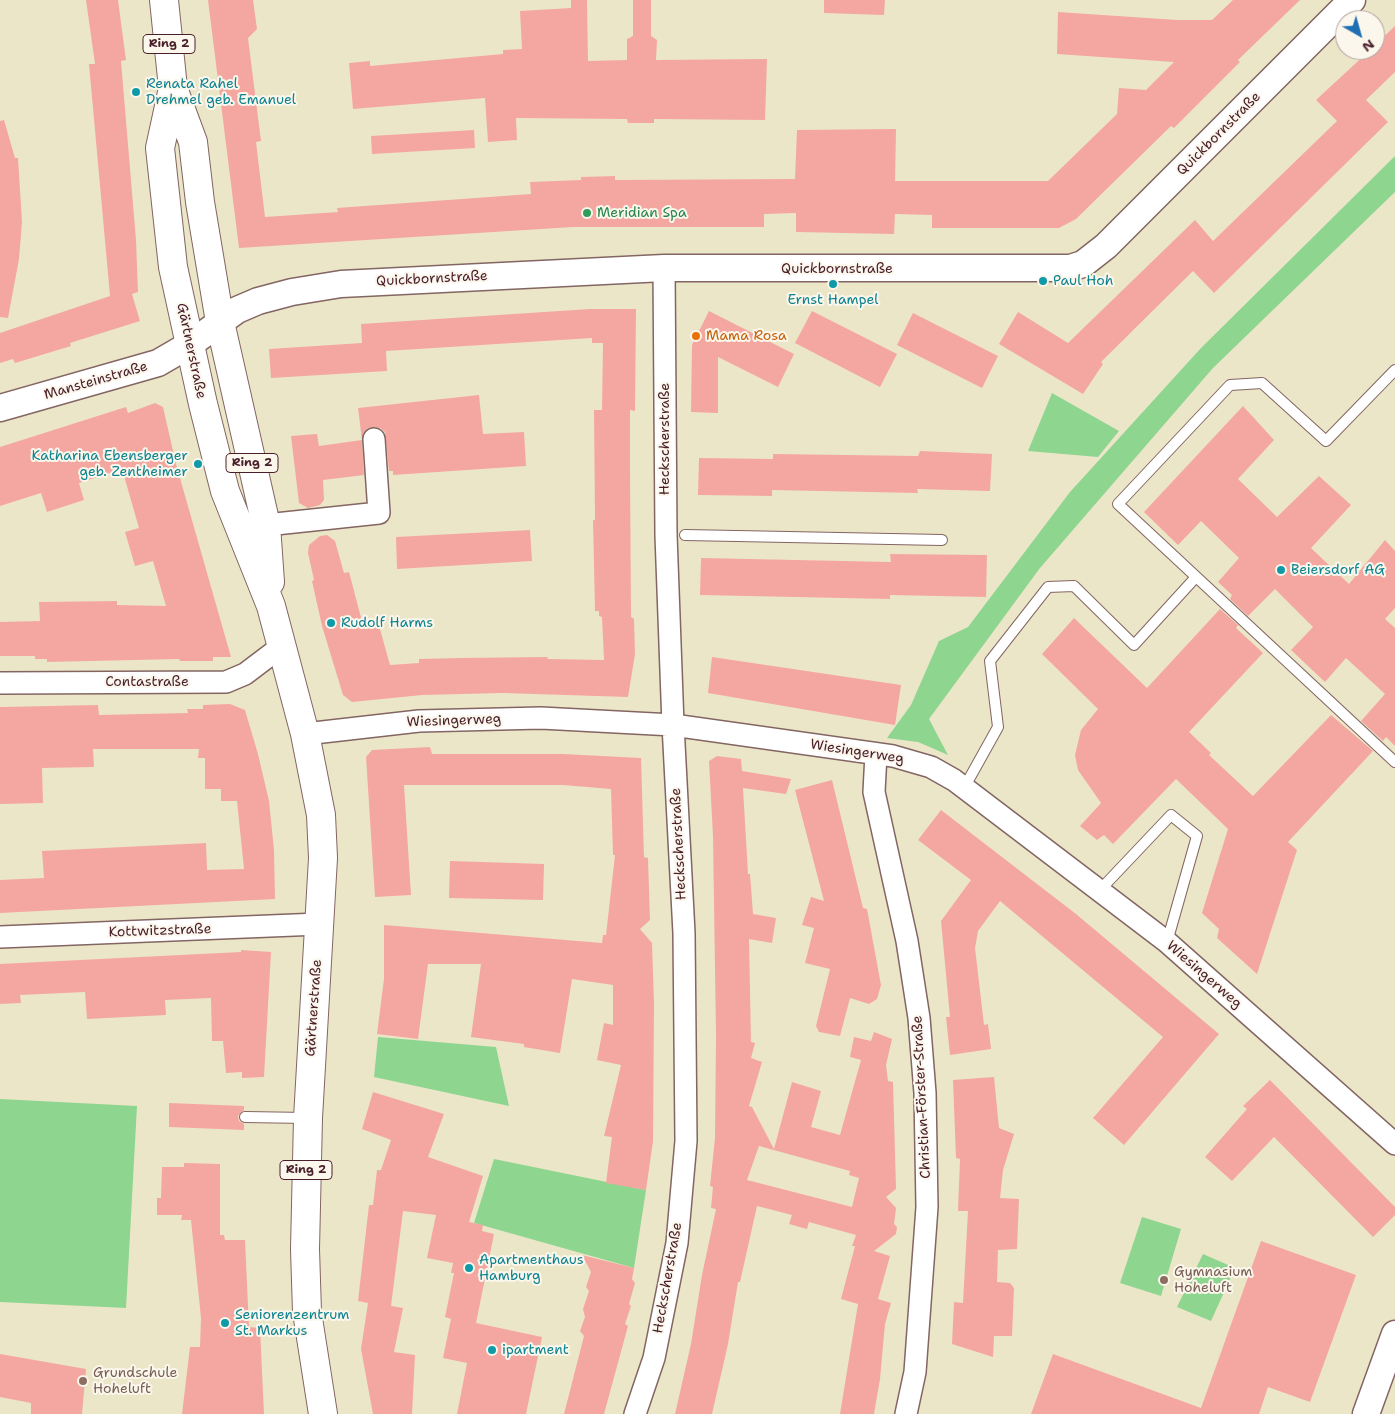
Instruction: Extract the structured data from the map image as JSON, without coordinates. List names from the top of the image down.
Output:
{
  "streets": {
    "main road": ["Ring 2", "Gärtnerstraße"],
    "street": [
      "Quickbornstraße",
      "Mansteinstraße",
      "Heckscherstraße",
      "Contastraße",
      "Wiesingerweg",
      "Kottwitzstraße",
      "Christian-Förster-Straße"
    ]
  },
  "crossings": [
    ["Quickbornstraße", "Gärtnerstraße"],
    ["Quickbornstraße", "Mansteinstraße"],
    ["Quickbornstraße", "Heckscherstraße"],
    ["Gärtnerstraße", "Mansteinstraße"],
    ["Gärtnerstraße", "Contastraße"],
    ["Gärtnerstraße", "Wiesingerweg"],
    ["Gärtnerstraße", "Kottwitzstraße"],
    ["Heckscherstraße", "Wiesingerweg"],
    ["Wiesingerweg", "Christian-Förster-Straße"]
  ],
  "places": [
    "Renata Rahel Drehmel geb. Emanuel",
    "Meridian Spa",
    "Paul Hoh",
    "Ernst Hampel",
    "Mama Rosa",
    "Katharina Ebensberger geb. Zentheimer",
    "Beiersdorf AG",
    "Rudolf Harms",
    "Apartmenthaus Hamburg",
    "Gymnasium Hoheluft",
    "Seniorenzentrum St. Markus",
    "ipartment",
    "Grundschule Hoheluft"
  ],
  "north": "bottom right"
}
